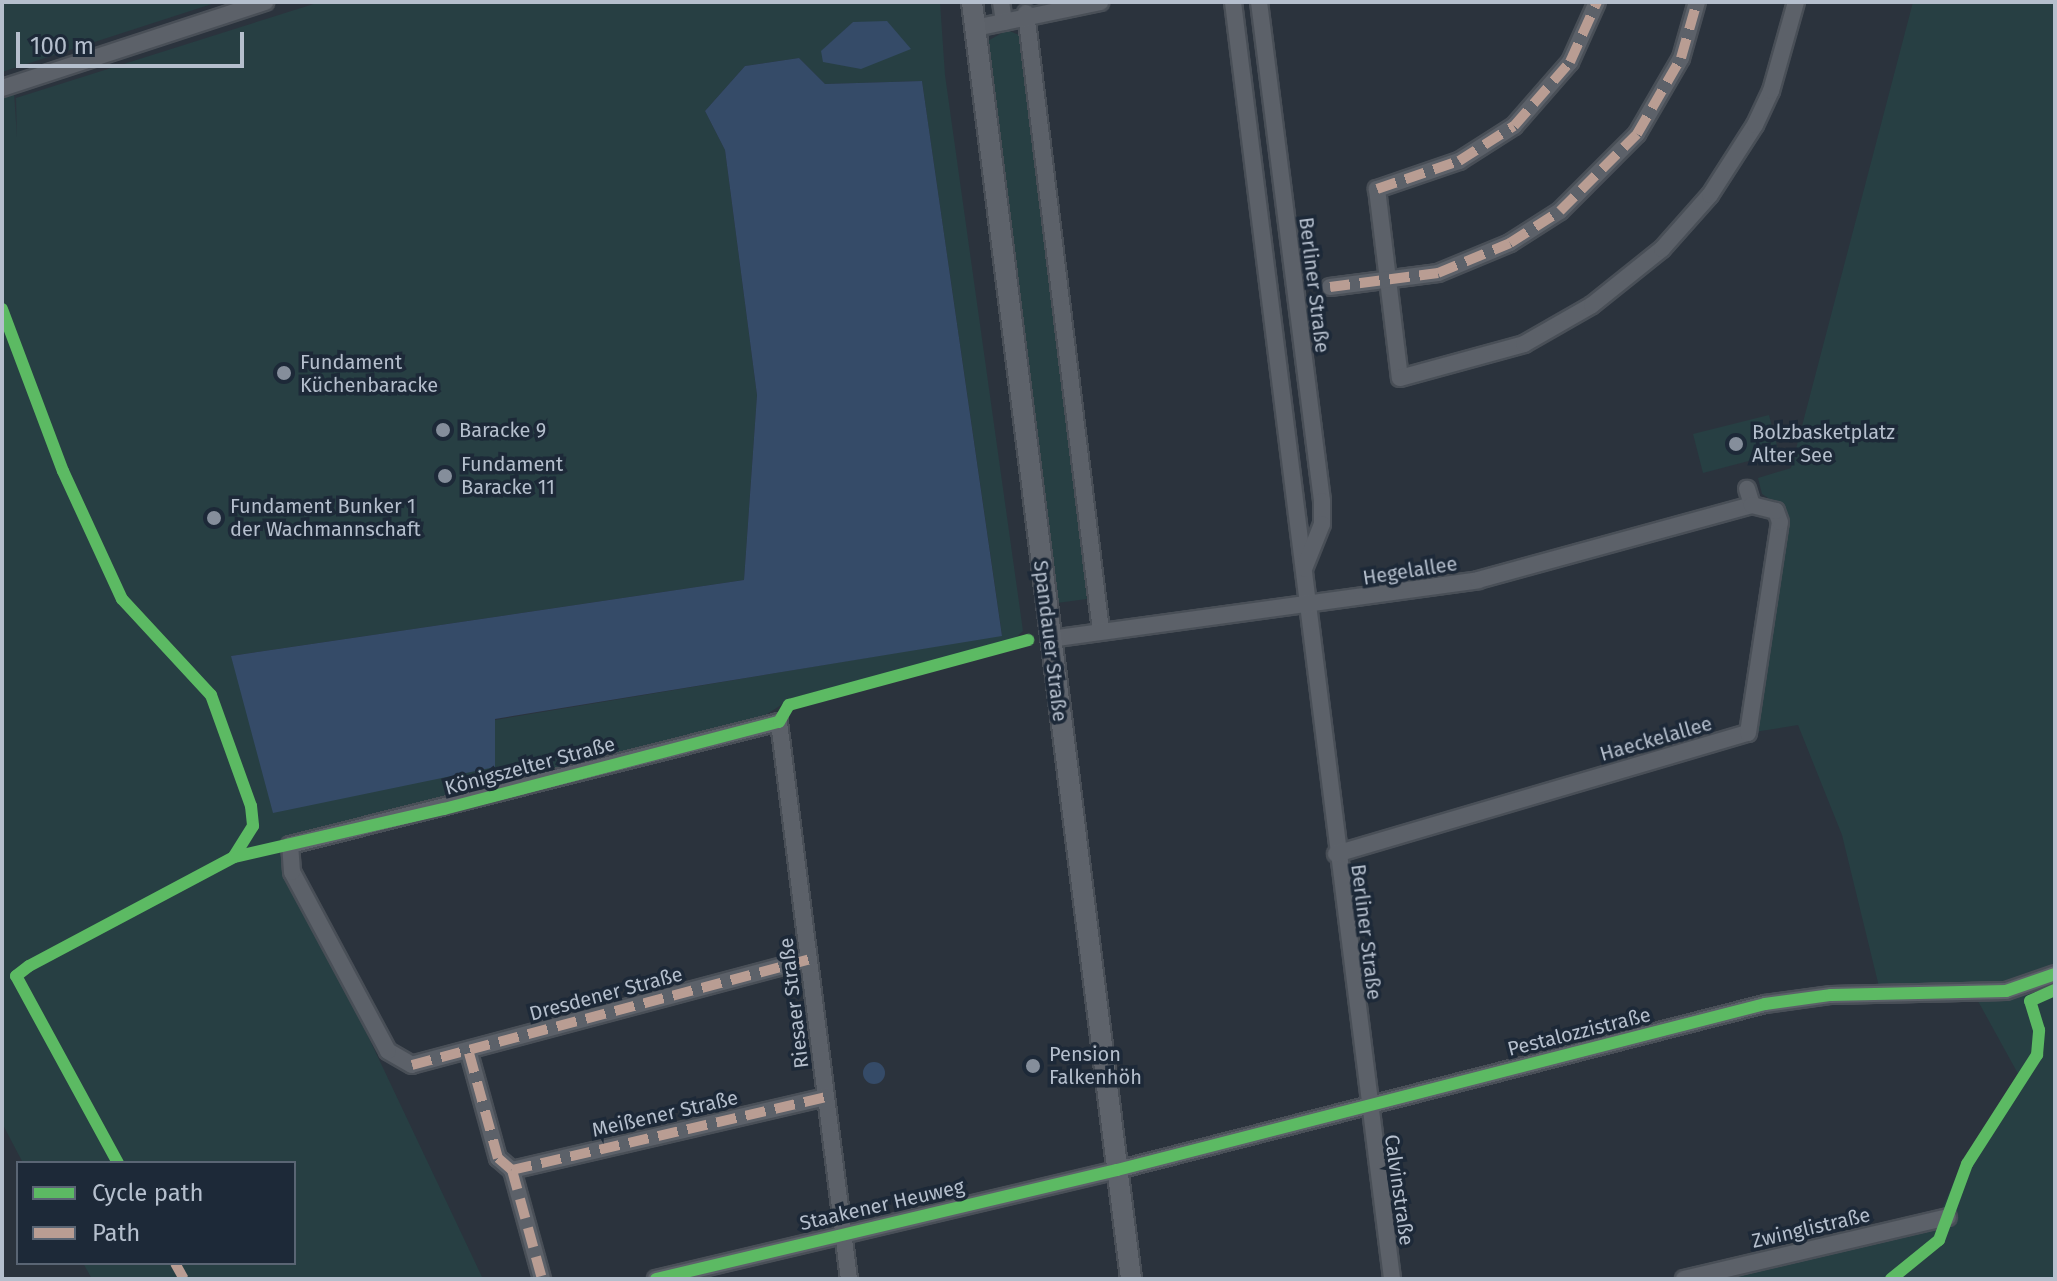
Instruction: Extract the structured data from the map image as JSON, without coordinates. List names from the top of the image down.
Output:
{
  "streets": {
    "main road": ["Spandauer Straße"],
    "street": [
      "Berliner Straße",
      "Hegelallee",
      "Haeckelallee",
      "Königszelter Straße",
      "Dresdener Straße",
      "Riesaer Straße",
      "Pestalozzistraße",
      "Meißener Straße",
      "Calvinstraße",
      "Staakener Heuweg",
      "Zwinglistraße"
    ]
  },
  "crossings": [
    ["Berliner Straße", "Hegelallee"],
    ["Berliner Straße", "Haeckelallee"],
    ["Berliner Straße", "Pestalozzistraße"],
    ["Berliner Straße", "Calvinstraße"],
    ["Hegelallee", "Spandauer Straße"],
    ["Hegelallee", "Haeckelallee"],
    ["Spandauer Straße", "Pestalozzistraße"],
    ["Spandauer Straße", "Staakener Heuweg"],
    ["Königszelter Straße", "Dresdener Straße"],
    ["Königszelter Straße", "Riesaer Straße"],
    ["Dresdener Straße", "Riesaer Straße"],
    ["Riesaer Straße", "Meißener Straße"],
    ["Riesaer Straße", "Staakener Heuweg"],
    ["Pestalozzistraße", "Calvinstraße"],
    ["Pestalozzistraße", "Staakener Heuweg"]
  ],
  "places": [
    "Fundament Küchenbaracke",
    "Baracke 9",
    "Bolzbasketplatz Alter See",
    "Fundament Baracke 11",
    "Fundament Bunker 1 der Wachmannschaft",
    "Pension Falkenhöh"
  ],
  "legend": ["Cycle path", "Path"],
  "scale_bar": "100 m"
}
